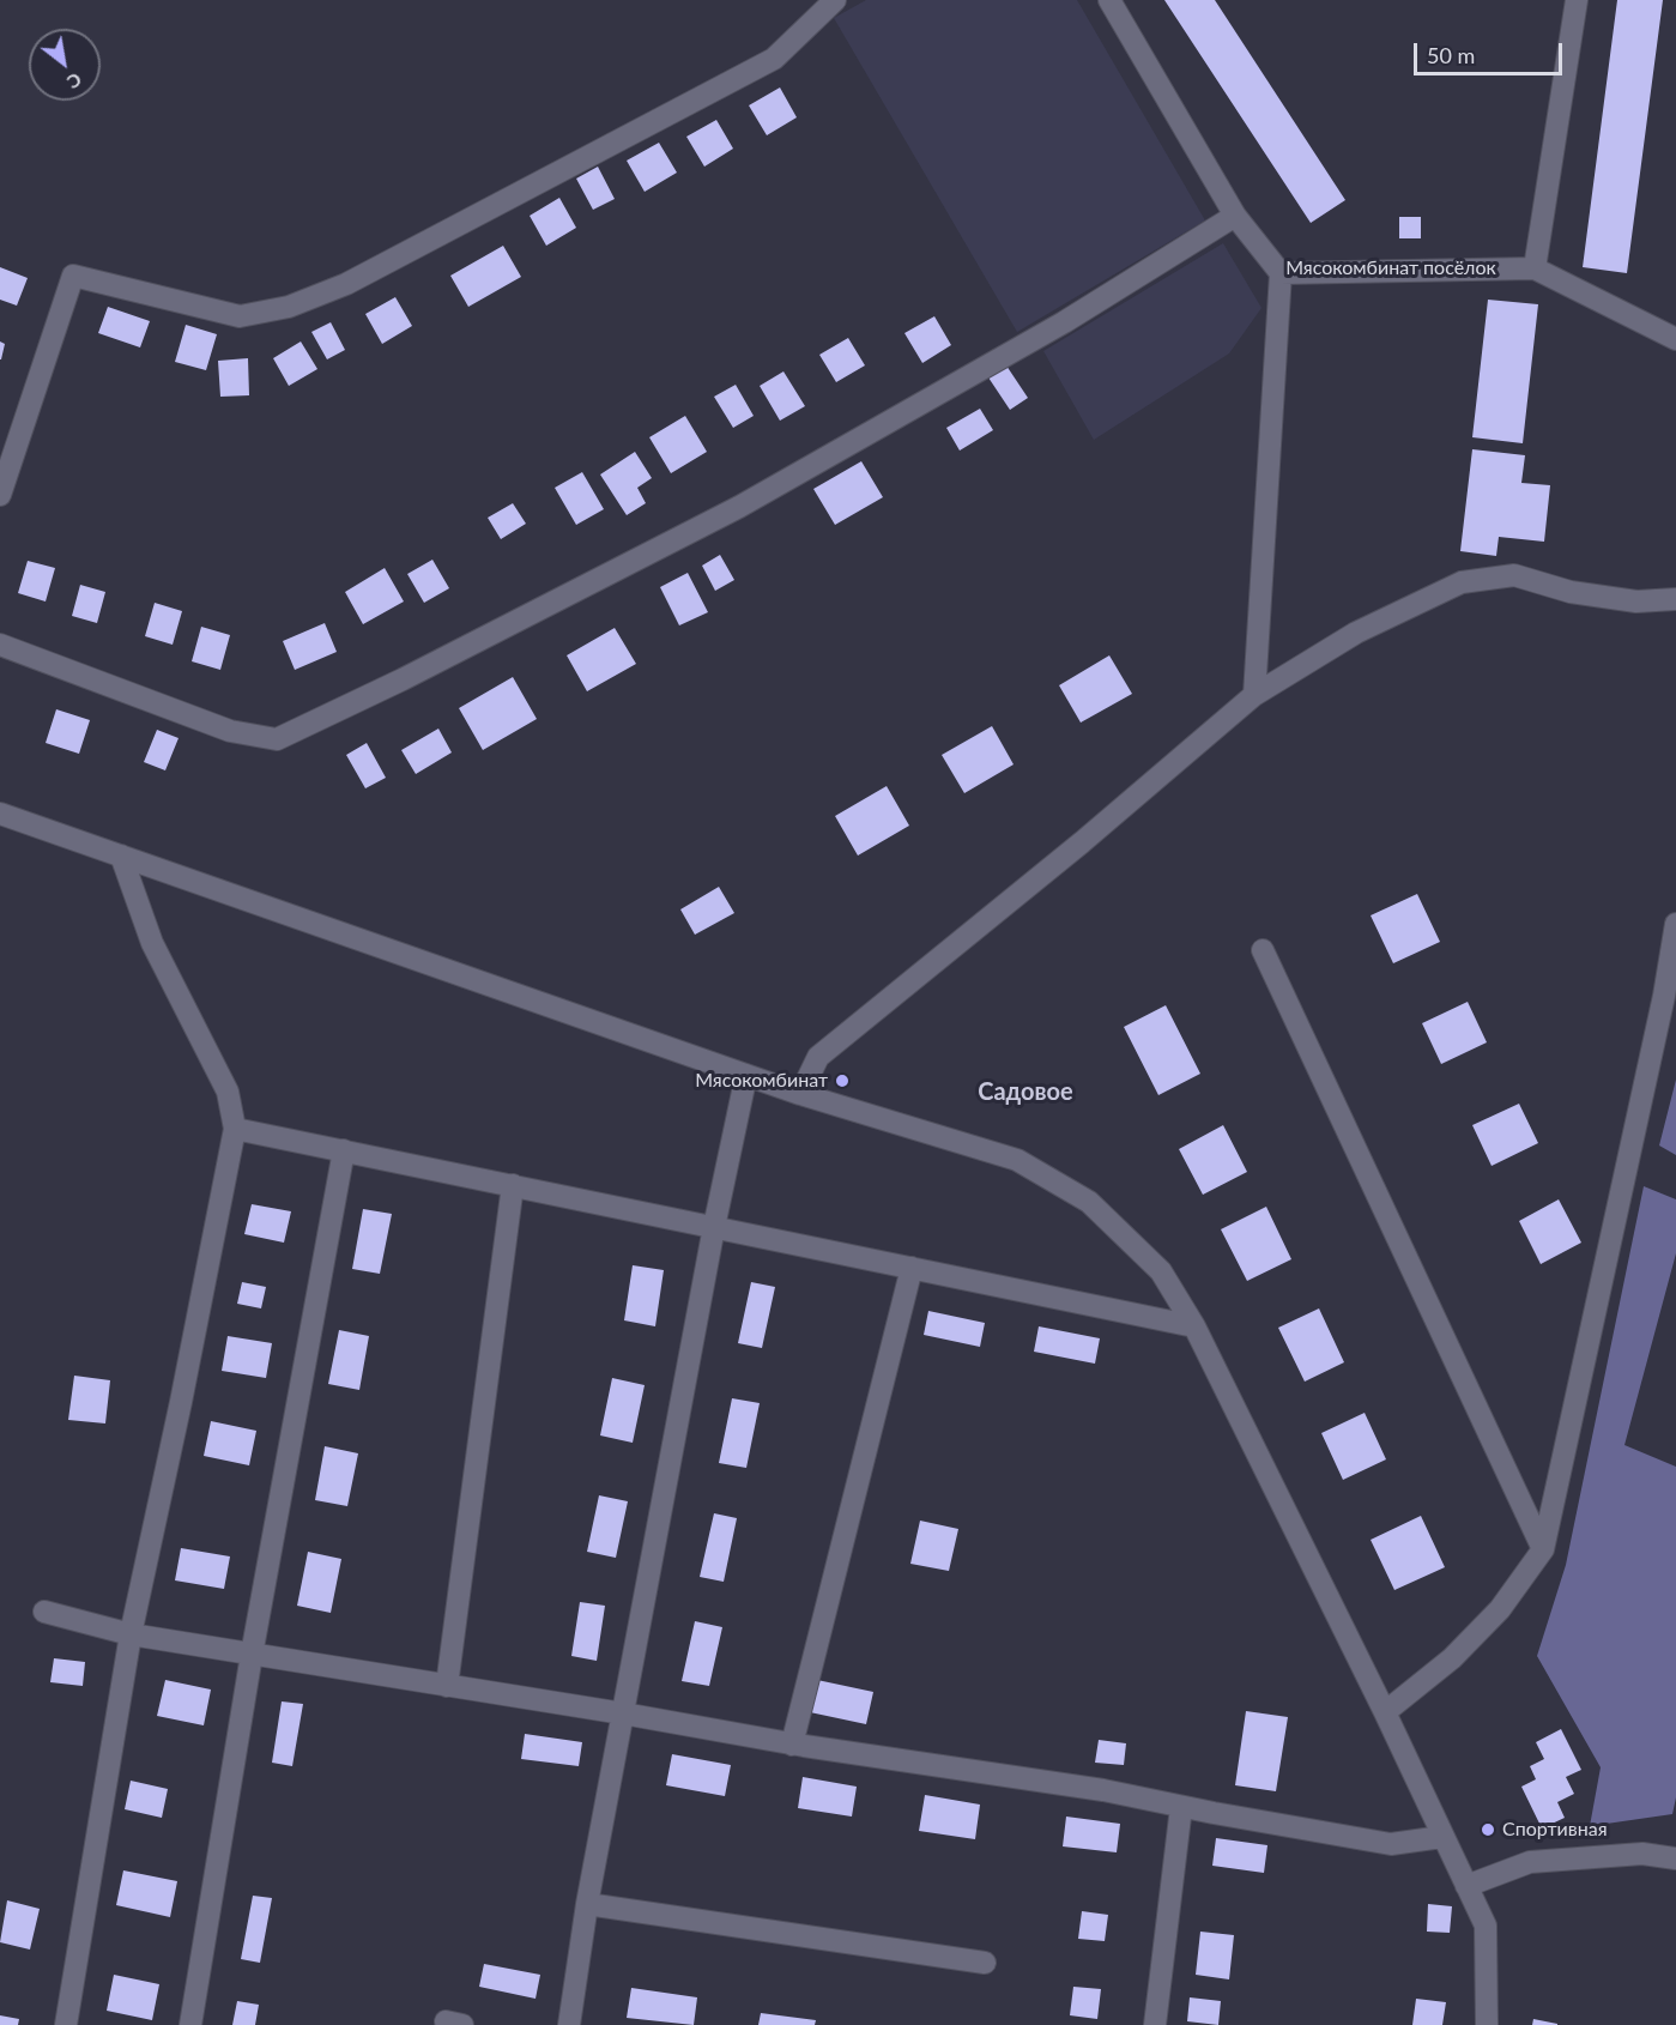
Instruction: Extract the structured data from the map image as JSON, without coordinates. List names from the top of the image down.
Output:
{
  "streets": {
    "street": ["Мясокомбинат посёлок"]
  },
  "districts": ["Садовое"],
  "places": ["Мясокомбинат", "Спортивная"],
  "scale_bar": "50 m",
  "north": "bottom right"
}
